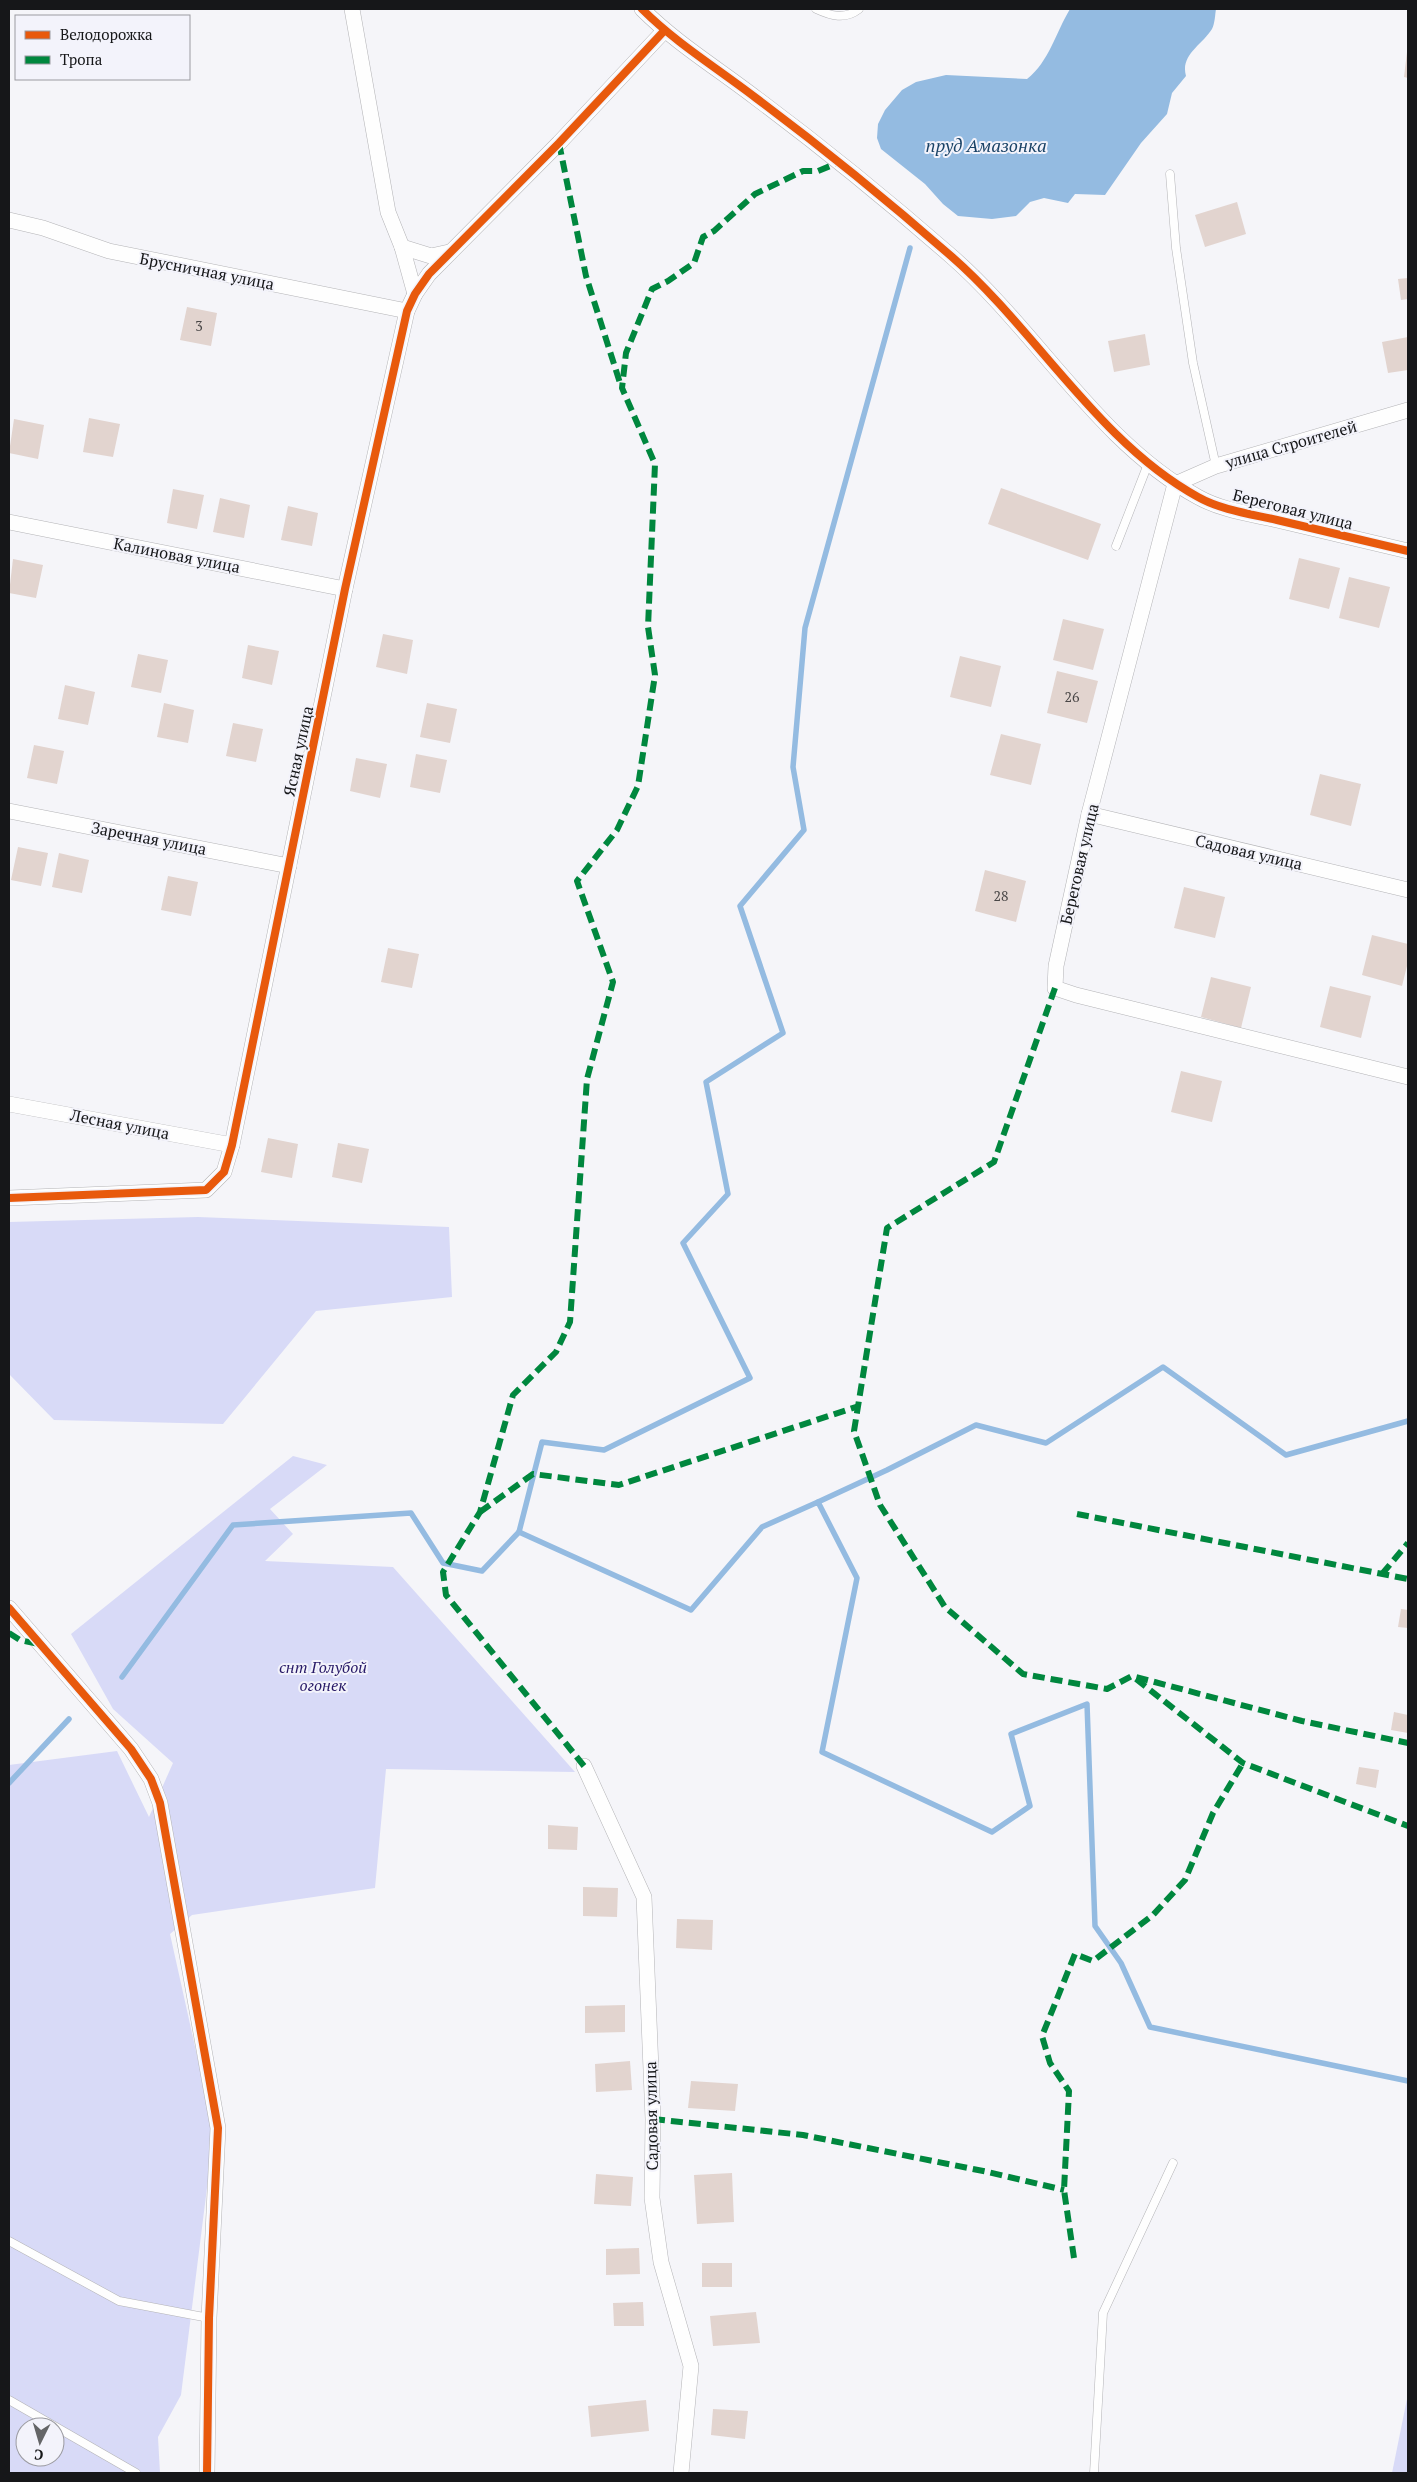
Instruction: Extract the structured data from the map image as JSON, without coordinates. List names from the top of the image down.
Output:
{
  "streets": {
    "street": [
      "Брусничная улица",
      "улица Строителей",
      "Береговая улица",
      "Калиновая улица",
      "Ясная улица",
      "Заречная улица",
      "Садовая улица",
      "Лесная улица"
    ]
  },
  "crossings": [
    ["Брусничная улица", "Ясная улица"],
    ["улица Строителей", "Береговая улица"],
    ["Береговая улица", "Садовая улица"],
    ["Калиновая улица", "Ясная улица"],
    ["Ясная улица", "Заречная улица"],
    ["Ясная улица", "Лесная улица"]
  ],
  "water": ["пруд Амазонка"],
  "parks": ["снт Голубой огонек"],
  "house_numbers": ["3", "26", "28"],
  "legend": ["Велодорожка", "Тропа"],
  "north": "bottom"
}
